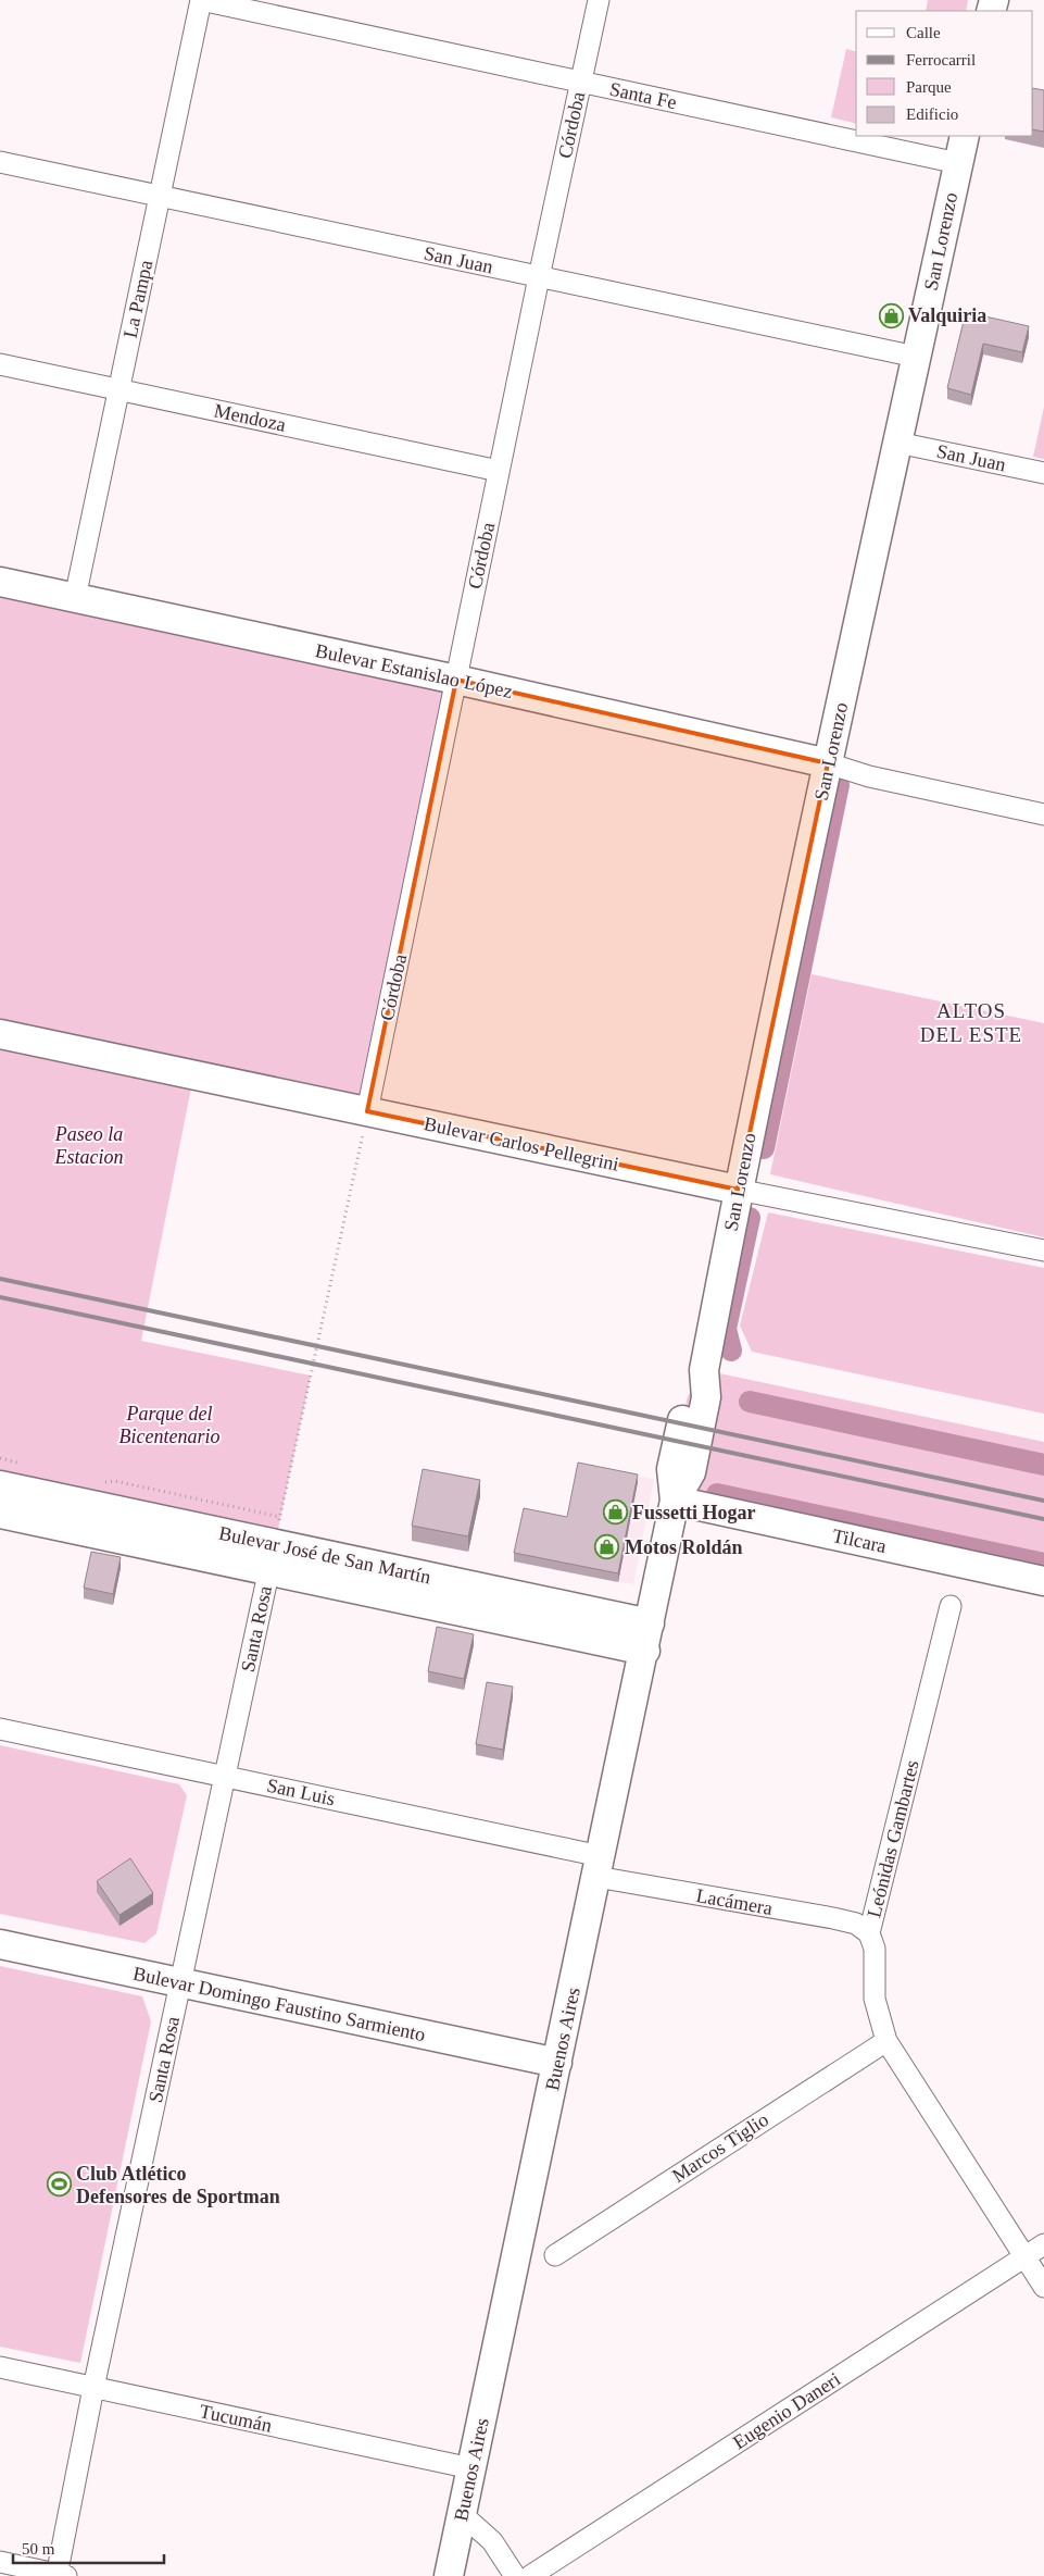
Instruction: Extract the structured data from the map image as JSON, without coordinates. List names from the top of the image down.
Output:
{
  "streets": {
    "main road": [
      "San Lorenzo",
      "Bulevar Estanislao López",
      "Bulevar Carlos Pellegrini",
      "Tilcara",
      "Bulevar José de San Martín",
      "Bulevar Domingo Faustino Sarmiento",
      "Buenos Aires"
    ],
    "street": [
      "Santa Fe",
      "Córdoba",
      "San Juan",
      "La Pampa",
      "Mendoza",
      "Santa Rosa",
      "San Luis",
      "Leónidas Gambartes",
      "Lacámera",
      "Marcos Tiglio",
      "Eugenio Daneri",
      "Tucumán"
    ]
  },
  "crossings": [
    ["Santa Fe", "Córdoba"],
    ["Santa Fe", "San Lorenzo"],
    ["Santa Fe", "La Pampa"],
    ["Córdoba", "San Juan"],
    ["Córdoba", "Mendoza"],
    ["Córdoba", "Bulevar Estanislao López"],
    ["Córdoba", "Bulevar Carlos Pellegrini"],
    ["San Lorenzo", "San Juan"],
    ["San Lorenzo", "Bulevar Estanislao López"],
    ["San Lorenzo", "Bulevar Carlos Pellegrini"],
    ["San Lorenzo", "Buenos Aires"],
    ["San Juan", "La Pampa"],
    ["La Pampa", "Mendoza"],
    ["La Pampa", "Bulevar Estanislao López"],
    ["Tilcara", "Buenos Aires"],
    ["Bulevar José de San Martín", "Santa Rosa"],
    ["Bulevar José de San Martín", "Buenos Aires"],
    ["Santa Rosa", "San Luis"],
    ["Santa Rosa", "Bulevar Domingo Faustino Sarmiento"],
    ["Santa Rosa", "Tucumán"],
    ["San Luis", "Lacámera"],
    ["San Luis", "Buenos Aires"],
    ["Leónidas Gambartes", "Lacámera"],
    ["Leónidas Gambartes", "Marcos Tiglio"],
    ["Leónidas Gambartes", "Eugenio Daneri"],
    ["Lacámera", "Buenos Aires"],
    ["Bulevar Domingo Faustino Sarmiento", "Buenos Aires"],
    ["Buenos Aires", "Tucumán"]
  ],
  "districts": ["ALTOS DEL ESTE"],
  "parks": ["Paseo la Estacion", "Parque del Bicentenario"],
  "places": {
    "shop": ["Valquiria", "Fussetti Hogar", "Motos Roldán"],
    "sports": ["Club Atlético Defensores de Sportman"]
  },
  "legend": [
    "Calle",
    "Ferrocarril",
    "Parque",
    "Edificio"
  ],
  "scale_bar": "50 m"
}
